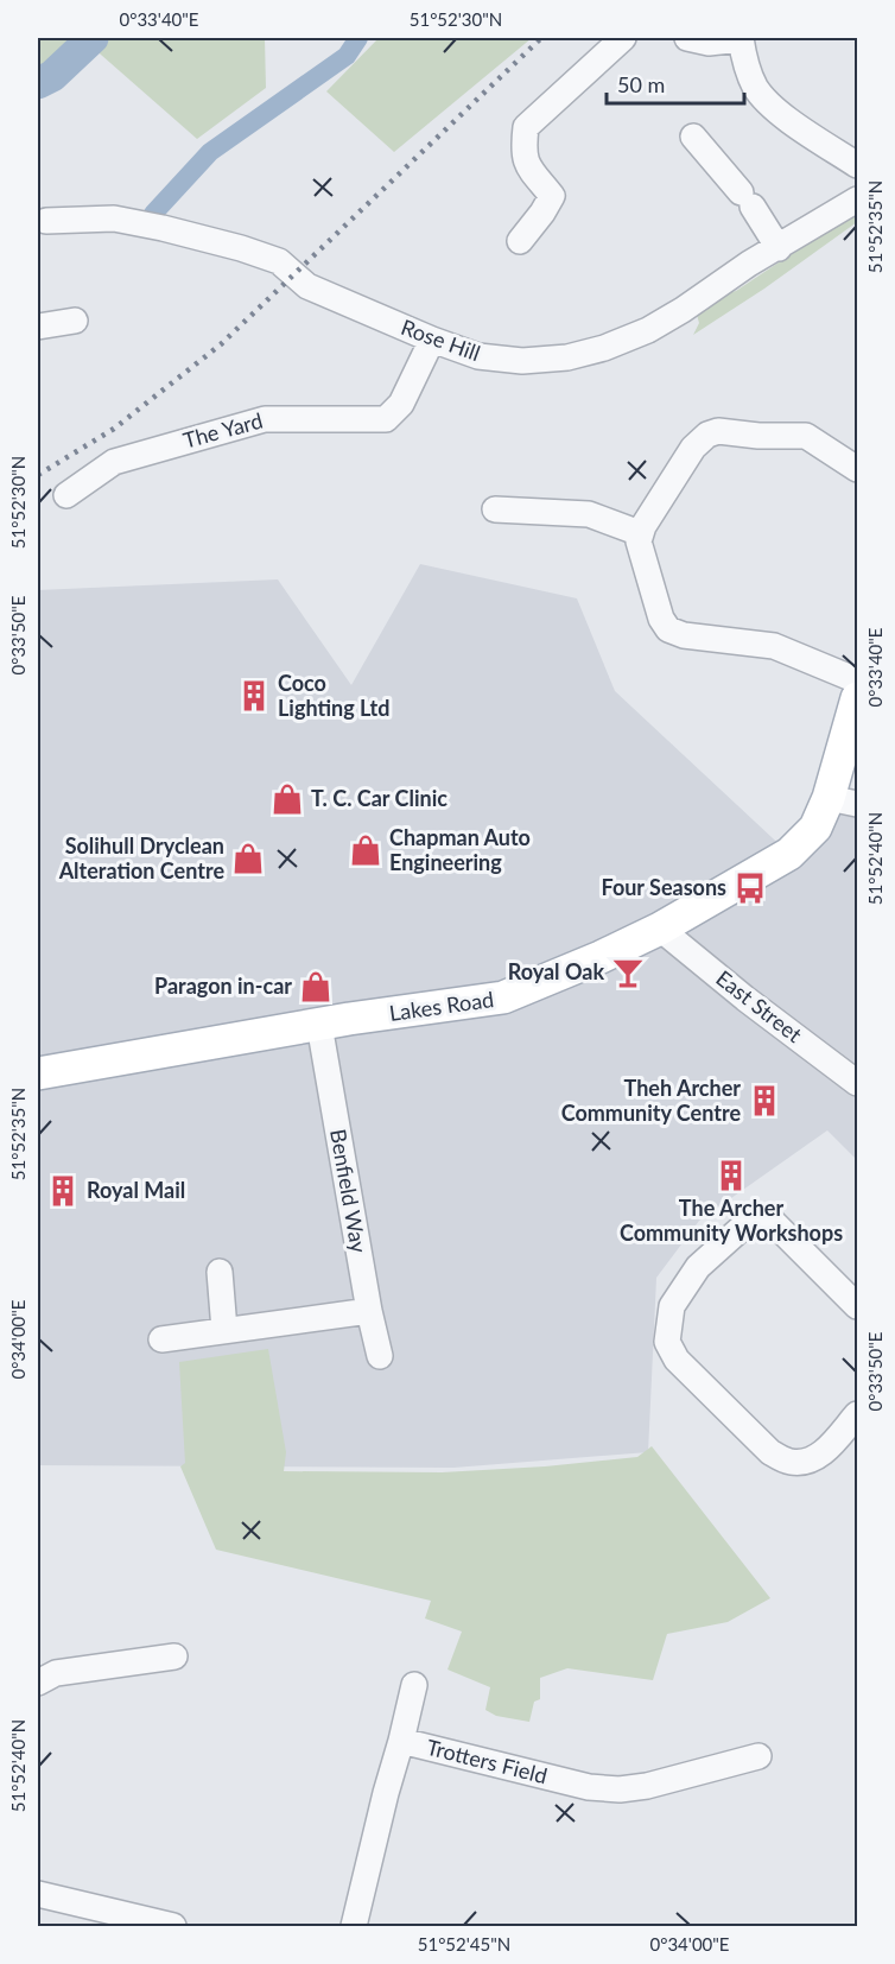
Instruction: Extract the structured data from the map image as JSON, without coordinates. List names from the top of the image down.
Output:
{
  "streets": {
    "main road": ["Lakes Road"],
    "street": [
      "Rose Hill",
      "The Yard",
      "East Street",
      "Benfield Way",
      "Trotters Field"
    ]
  },
  "crossings": [
    ["Rose Hill", "The Yard"],
    ["Lakes Road", "East Street"],
    ["Lakes Road", "Benfield Way"]
  ],
  "places": {
    "building": [
      "Coco Lighting Ltd",
      "Theh Archer Community Centre",
      "The Archer Community Workshops",
      "Royal Mail"
    ],
    "shop": [
      "T. C. Car Clinic",
      "Chapman Auto Engineering",
      "Solihull Dryclean Alteration Centre",
      "Paragon in-car"
    ],
    "bus stop": ["Four Seasons"],
    "bar": ["Royal Oak"]
  },
  "scale_bar": "50 m",
  "coordinates": [
    "0°33'40\"E",
    "51°52'30\"N",
    "51°52'35\"N",
    "0°33'50\"E",
    "51°52'40\"N",
    "0°34'00\"E",
    "51°52'45\"N"
  ]
}
